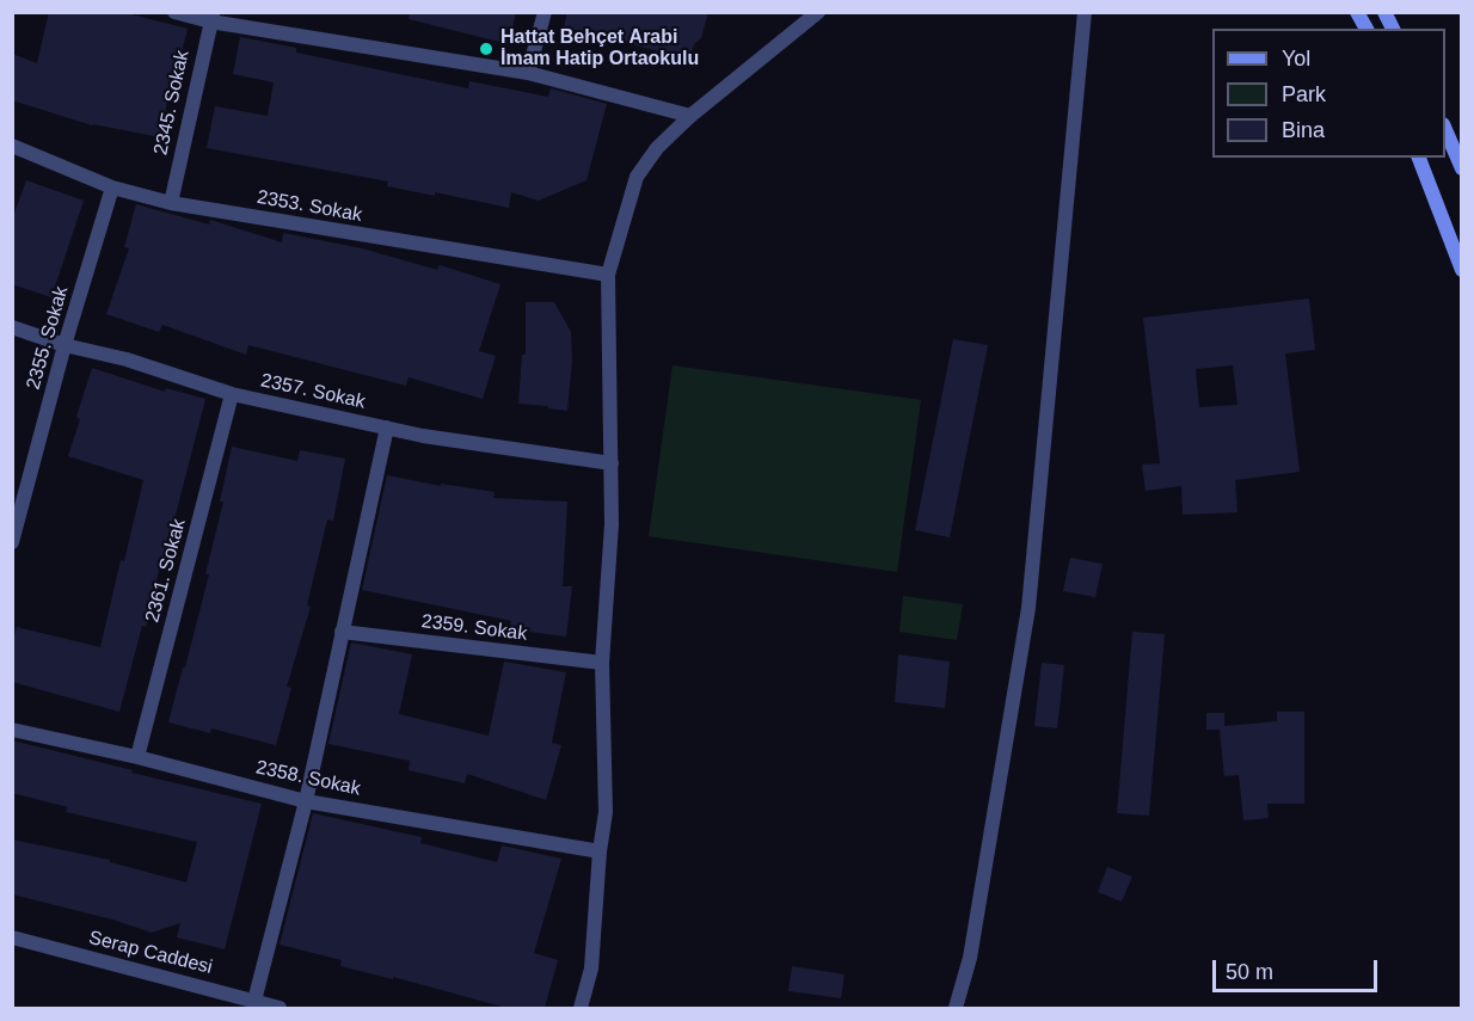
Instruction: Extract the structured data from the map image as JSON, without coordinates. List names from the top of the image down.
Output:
{
  "streets": {
    "street": [
      "2345. Sokak",
      "2353. Sokak",
      "2355. Sokak",
      "2357. Sokak",
      "2361. Sokak",
      "2359. Sokak",
      "2358. Sokak",
      "Serap Caddesi"
    ]
  },
  "crossings": [
    ["2345. Sokak", "2353. Sokak"],
    ["2353. Sokak", "2355. Sokak"],
    ["2355. Sokak", "2357. Sokak"],
    ["2357. Sokak", "2361. Sokak"],
    ["2361. Sokak", "2358. Sokak"]
  ],
  "places": ["Hattat Behçet Arabi İmam Hatip Ortaokulu"],
  "legend": ["Yol", "Park", "Bina"],
  "scale_bar": "50 m"
}
